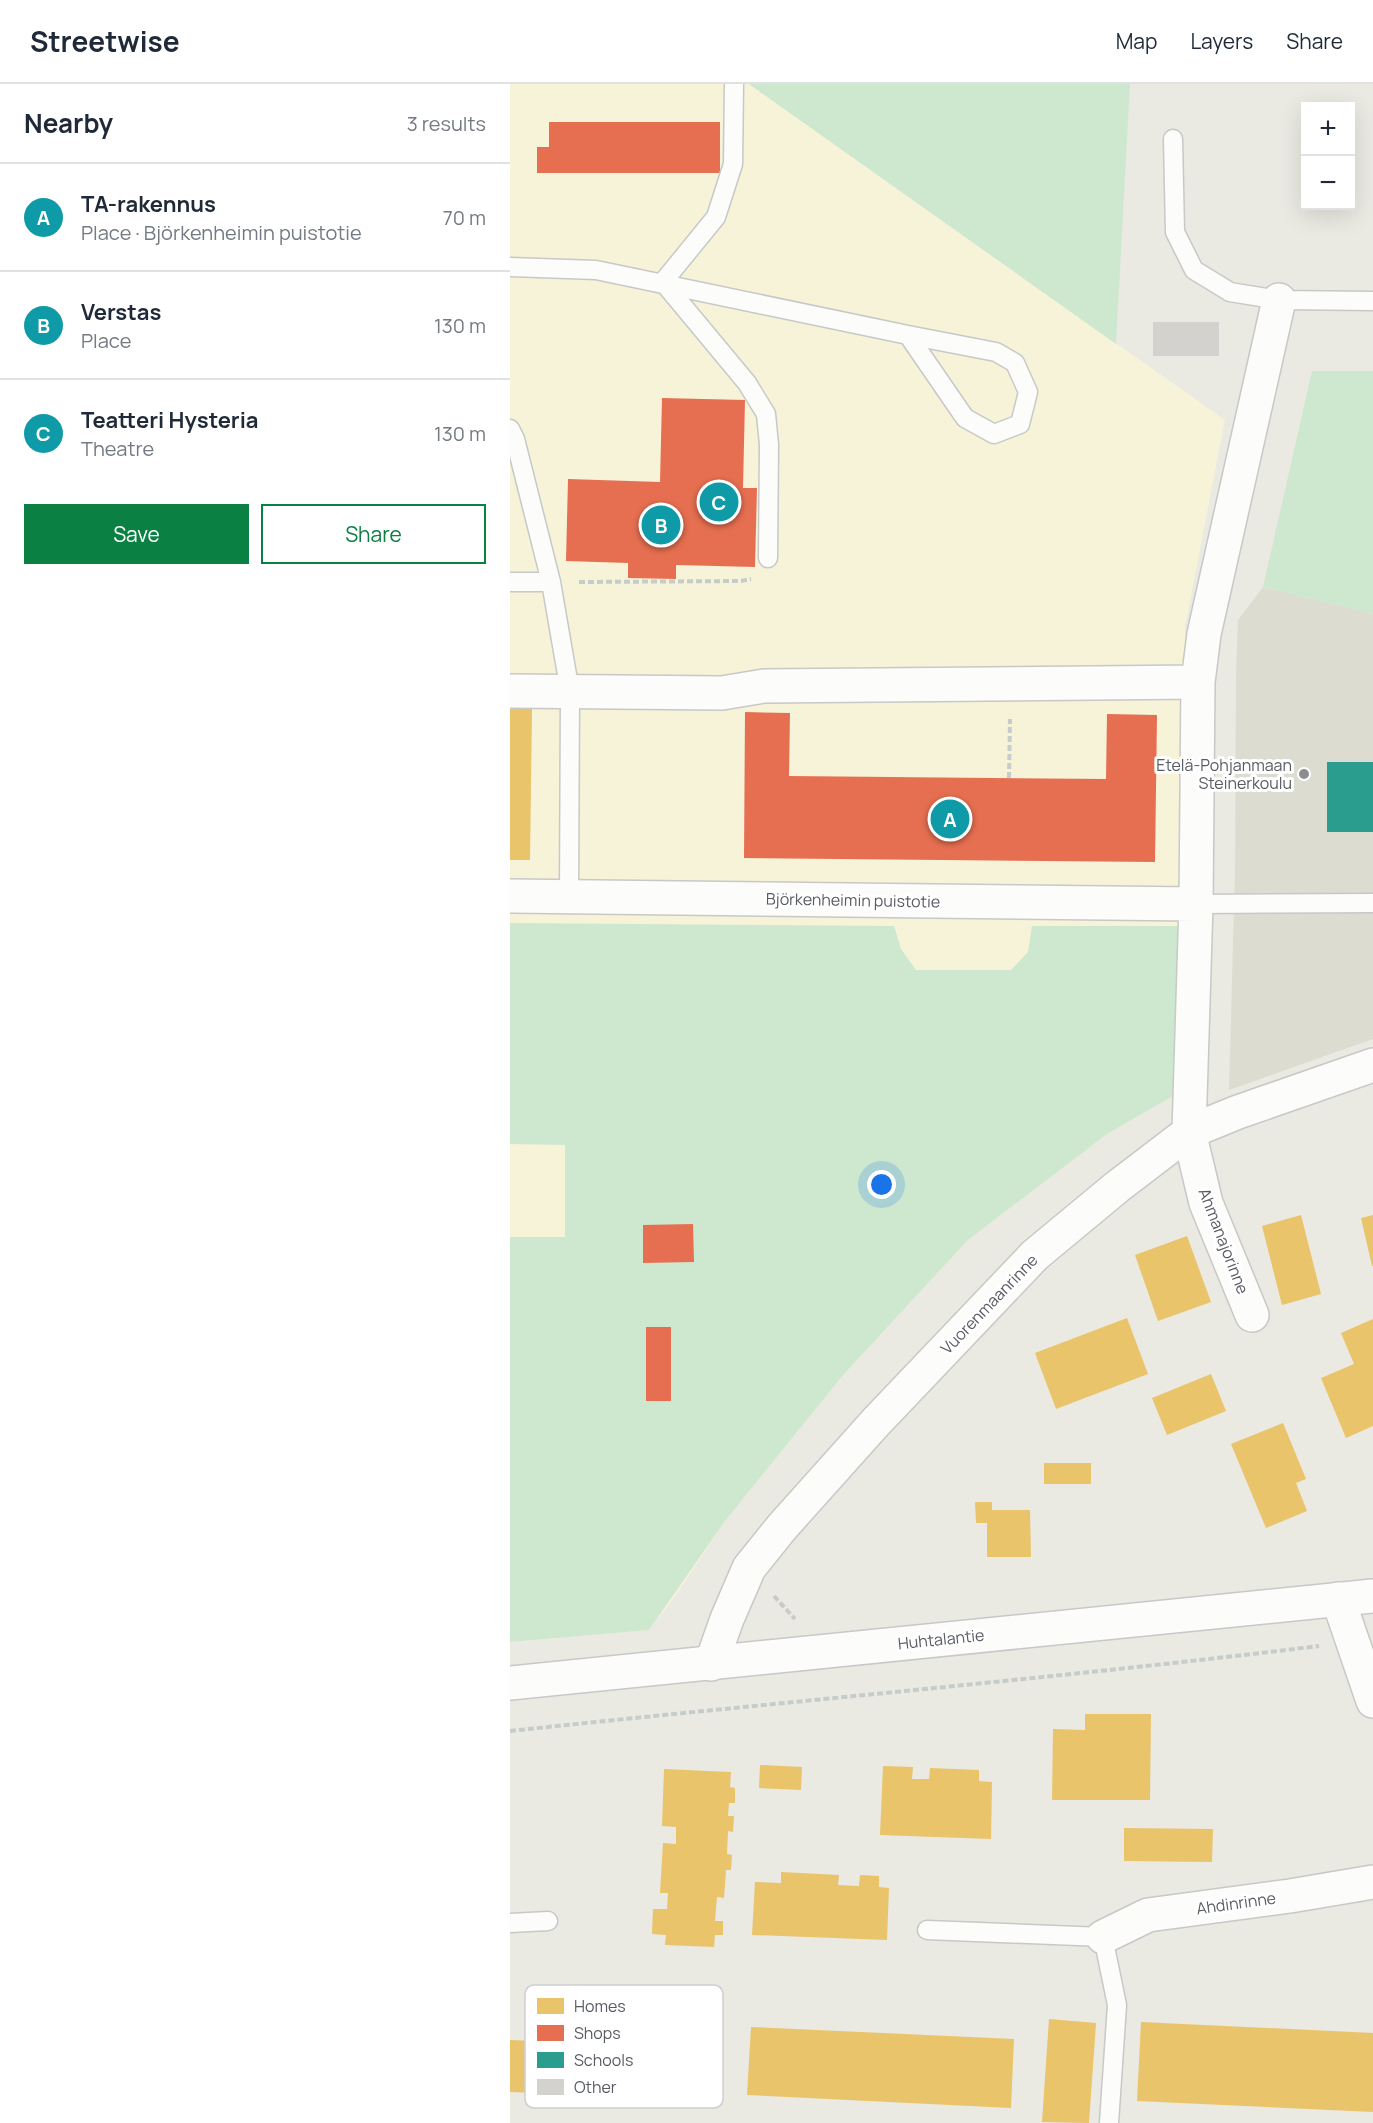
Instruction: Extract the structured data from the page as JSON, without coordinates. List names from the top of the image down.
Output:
{
  "streets": {
    "street": [
      "Björkenheimin puistotie",
      "Ahmanajorinne",
      "Vuorenmaanrinne",
      "Huhtalantie",
      "Ahdinrinne"
    ]
  },
  "crossings": [
    ["Björkenheimin puistotie", "Ahmanajorinne"],
    ["Ahmanajorinne", "Vuorenmaanrinne"],
    ["Vuorenmaanrinne", "Huhtalantie"]
  ],
  "places": ["Etelä-Pohjanmaan Steinerkoulu"],
  "legend": [
    "Homes",
    "Shops",
    "Schools",
    "Other"
  ],
  "page": {
    "header": "Streetwise",
    "nav": ["Map", "Layers", "Share"],
    "heading": ["Nearby", "3 results"],
    "map_buttons": ["+", "−"],
    "list": [
      {
        "mark": "A",
        "name": "TA-rakennus",
        "note": "Place · Björkenheimin puistotie",
        "value": "70 m"
      },
      {
        "mark": "B",
        "name": "Verstas",
        "note": "Place",
        "value": "130 m"
      },
      {
        "mark": "C",
        "name": "Teatteri Hysteria",
        "note": "Theatre",
        "value": "130 m"
      }
    ],
    "pins": ["C", "B", "A"],
    "buttons": ["Save", "Share"]
  }
}
